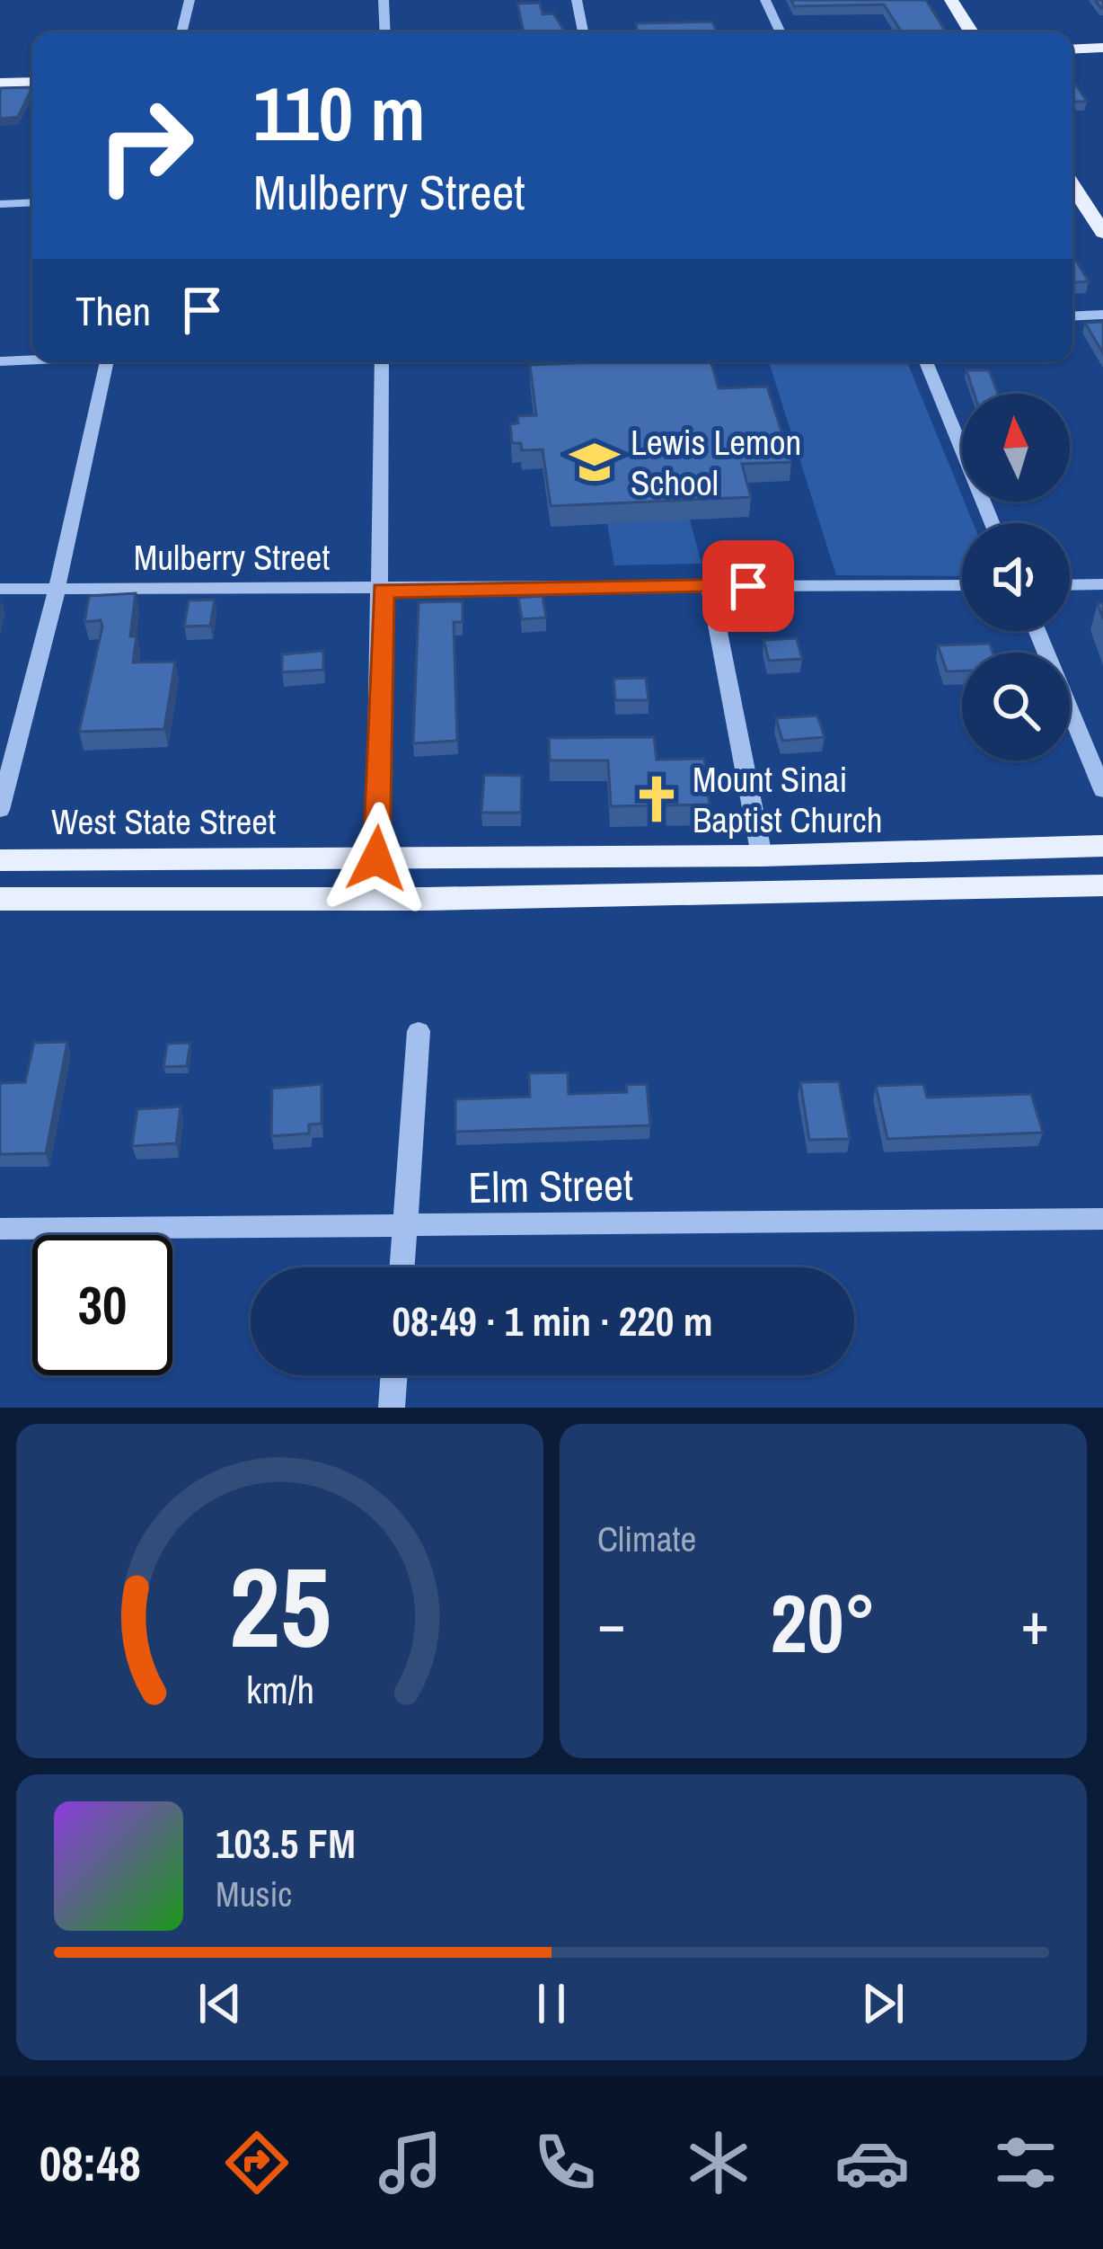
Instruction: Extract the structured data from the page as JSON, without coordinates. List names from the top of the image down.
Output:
{
  "streets": {
    "main road": ["West State Street"],
    "street": ["Mulberry Street", "Elm Street"]
  },
  "places": {
    "school or university": ["Lewis Lemon School"],
    "church": ["Mount Sinai Baptist Church"]
  },
  "north": "top",
  "page": {
    "turn": ["110 m", "Mulberry Street"],
    "then": "Then",
    "limit": "30",
    "trip": "08:49 · 1 min · 220 m",
    "tile": "Climate",
    "heat": ["−", "20°", "+"],
    "song": ["103.5 FM", "Music"],
    "tabs": "08:48",
    "gauge": ["25", "km/h"]
  }
}
